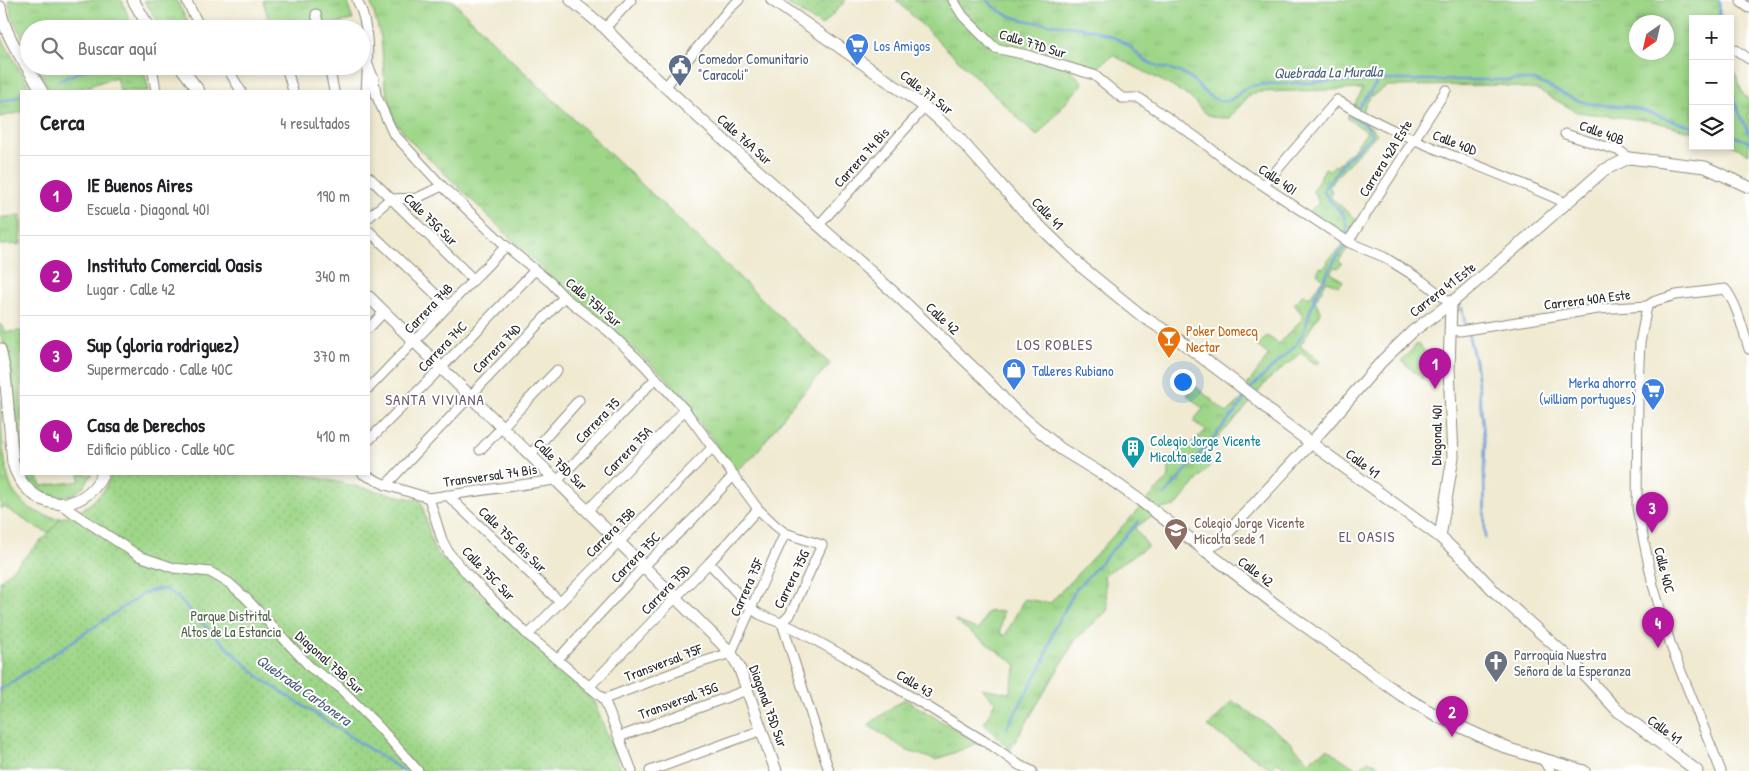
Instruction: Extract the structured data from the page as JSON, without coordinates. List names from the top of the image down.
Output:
{
  "streets": {
    "street": [
      "Calle 77D Sur",
      "Calle 77 Sur",
      "Calle 40B",
      "Calle 76A Sur",
      "Calle 40D",
      "Carrera 74 Bis",
      "Carrera 42A Este",
      "Calle 40I",
      "Calle 41",
      "Calle 75G Sur",
      "Carrera 41 Este",
      "Carrera 40A Este",
      "Calle 75H Sur",
      "Carrera 74B",
      "Calle 42",
      "Carrera 74C",
      "Carrera 74D",
      "Carrera 75",
      "Diagonal 40I",
      "Carrera 75A",
      "Calle 75D Sur",
      "Transversal 74 Bis",
      "Carrera 75B",
      "Calle 75C Bis Sur",
      "Carrera 75C",
      "Calle 40C",
      "Calle 75C Sur",
      "Carrera 75G",
      "Carrera 75F",
      "Carrera 75D",
      "Diagonal 75B Sur",
      "Transversal 75F",
      "Calle 43",
      "Transversal 75G",
      "Diagonal 75D Sur"
    ]
  },
  "crossings": [
    ["Calle 77D Sur", "Calle 40I"],
    ["Calle 77 Sur", "Carrera 74 Bis"],
    ["Calle 77 Sur", "Calle 41"],
    ["Calle 40B", "Carrera 41 Este"],
    ["Calle 76A Sur", "Carrera 74 Bis"],
    ["Calle 76A Sur", "Calle 42"],
    ["Calle 40D", "Carrera 42A Este"],
    ["Calle 40D", "Calle 40I"],
    ["Calle 40D", "Carrera 41 Este"],
    ["Carrera 42A Este", "Calle 40I"],
    ["Calle 40I", "Carrera 41 Este"],
    ["Calle 40I", "Diagonal 40I"],
    ["Calle 41", "Carrera 41 Este"],
    ["Calle 41", "Diagonal 40I"],
    ["Calle 75G Sur", "Carrera 74B"],
    ["Carrera 41 Este", "Calle 42"],
    ["Carrera 41 Este", "Diagonal 40I"],
    ["Carrera 40A Este", "Diagonal 40I"],
    ["Carrera 40A Este", "Calle 40C"],
    ["Calle 75H Sur", "Carrera 74B"],
    ["Calle 75H Sur", "Carrera 74C"],
    ["Calle 75H Sur", "Carrera 74D"],
    ["Calle 75H Sur", "Carrera 75"],
    ["Calle 75H Sur", "Carrera 75A"],
    ["Calle 75H Sur", "Carrera 75B"],
    ["Calle 75H Sur", "Carrera 75C"],
    ["Calle 75H Sur", "Carrera 75G"],
    ["Calle 75H Sur", "Carrera 75F"],
    ["Calle 75H Sur", "Carrera 75D"],
    ["Carrera 74B", "Calle 75D Sur"],
    ["Carrera 74C", "Calle 75D Sur"],
    ["Carrera 74D", "Calle 75D Sur"],
    ["Carrera 75", "Calle 75D Sur"],
    ["Carrera 75", "Transversal 74 Bis"],
    ["Carrera 75A", "Calle 75D Sur"],
    ["Calle 75D Sur", "Transversal 74 Bis"],
    ["Calle 75D Sur", "Carrera 75B"],
    ["Calle 75D Sur", "Carrera 75C"],
    ["Calle 75D Sur", "Carrera 75F"],
    ["Calle 75D Sur", "Carrera 75D"],
    ["Calle 75D Sur", "Transversal 75F"],
    ["Calle 75D Sur", "Diagonal 75D Sur"],
    ["Transversal 74 Bis", "Calle 75C Bis Sur"],
    ["Transversal 74 Bis", "Calle 75C Sur"],
    ["Carrera 75B", "Calle 75C Bis Sur"],
    ["Carrera 75B", "Calle 75C Sur"],
    ["Carrera 75C", "Calle 75C Sur"],
    ["Calle 75C Sur", "Carrera 75D"],
    ["Calle 75C Sur", "Transversal 75F"],
    ["Carrera 75G", "Calle 43"],
    ["Carrera 75F", "Transversal 75F"],
    ["Carrera 75F", "Calle 43"],
    ["Carrera 75F", "Diagonal 75D Sur"],
    ["Carrera 75D", "Calle 43"],
    ["Transversal 75F", "Diagonal 75D Sur"],
    ["Transversal 75G", "Diagonal 75D Sur"]
  ],
  "districts": ["LOS ROBLES", "SANTA VIVIANA", "EL OASIS"],
  "water": ["Quebrada La Muralla", "Quebrada Carbonera"],
  "parks": ["Parque Distrital Altos de La Estancia"],
  "places": {
    "supermarket": ["Los Amigos", "Merka ahorro (william portugues)"],
    "public building": ["Comedor Comunitario \"Caracoli\""],
    "bar": ["Poker Domecq Nectar"],
    "shop": ["Talleres Rubiano"],
    "building": ["Colegio Jorge Vicente Micolta sede 2"],
    "school or university": ["Colegio Jorge Vicente Micolta sede 1"],
    "church": ["Parroquia Nuestra Señora de la Esperanza"]
  },
  "north": "bottom left",
  "page": {
    "map_buttons": ["+", "−"],
    "search": "Buscar aquí",
    "heading": ["Cerca", "4 resultados"],
    "list": [
      {
        "mark": "1",
        "name": "IE Buenos Aires",
        "note": "Escuela · Diagonal 40I",
        "value": "190 m"
      },
      {
        "mark": "2",
        "name": "Instituto Comercial Oasis",
        "note": "Lugar · Calle 42",
        "value": "340 m"
      },
      {
        "mark": "3",
        "name": "Sup (gloria rodriguez)",
        "note": "Supermercado · Calle 40C",
        "value": "370 m"
      },
      {
        "mark": "4",
        "name": "Casa de Derechos",
        "note": "Edificio público · Calle 40C",
        "value": "410 m"
      }
    ],
    "pins": [
      "1",
      "3",
      "4",
      "2"
    ]
  }
}
